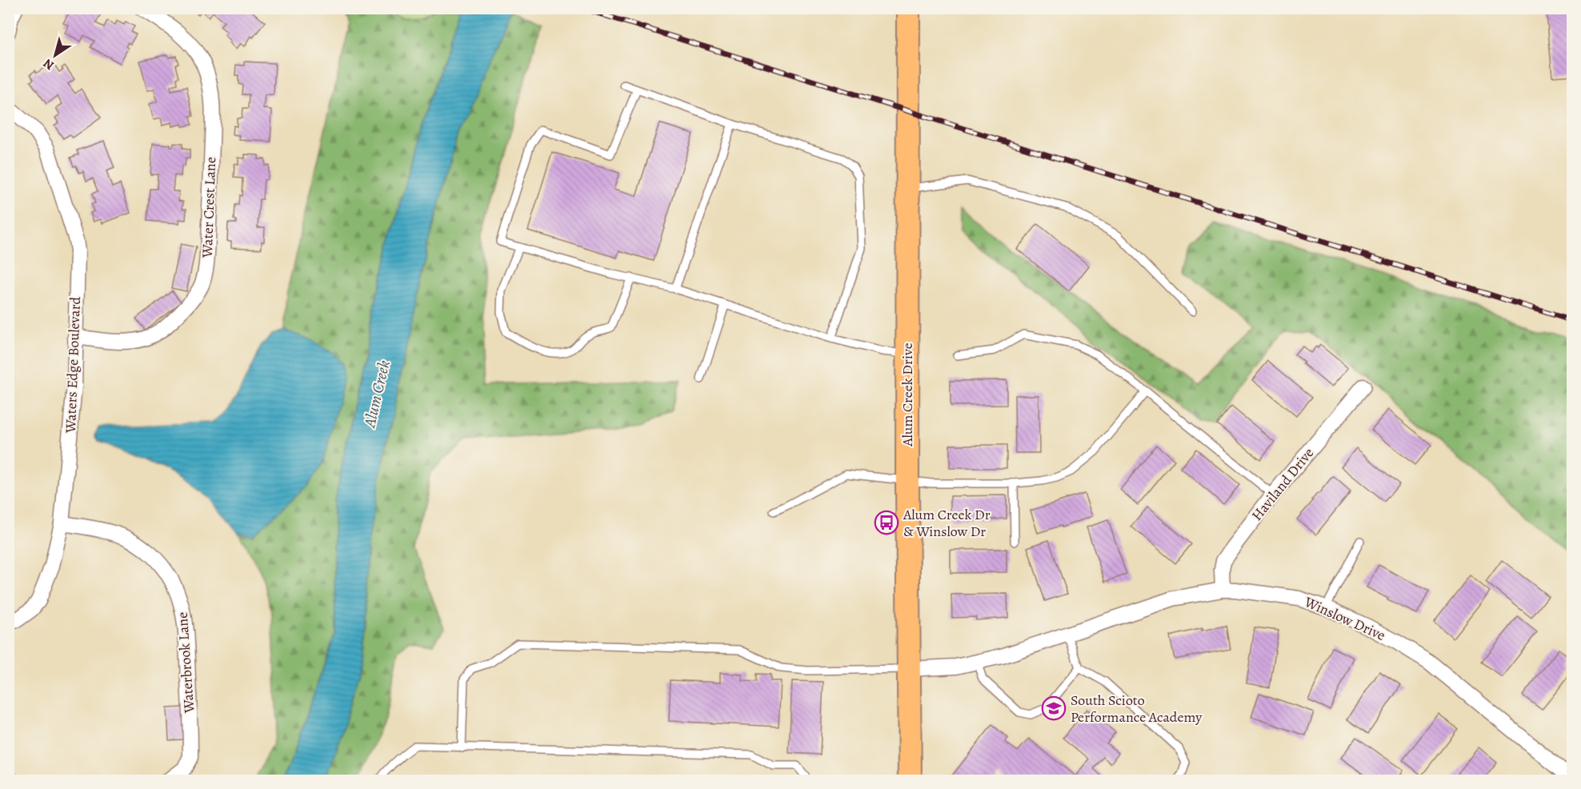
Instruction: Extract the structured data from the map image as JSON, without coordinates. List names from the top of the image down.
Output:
{
  "streets": {
    "main road": ["Alum Creek Drive"],
    "street": [
      "Water Crest Lane",
      "Waters Edge Boulevard",
      "Haviland Drive",
      "Winslow Drive",
      "Waterbrook Lane"
    ]
  },
  "crossings": [
    ["Water Crest Lane", "Waters Edge Boulevard"],
    ["Waters Edge Boulevard", "Waterbrook Lane"],
    ["Alum Creek Drive", "Winslow Drive"],
    ["Haviland Drive", "Winslow Drive"]
  ],
  "water": ["Alum Creek"],
  "places": {
    "bus stop": ["Alum Creek Dr & Winslow Dr"],
    "school or university": ["South Scioto Performance Academy"]
  },
  "north": "bottom left"
}
